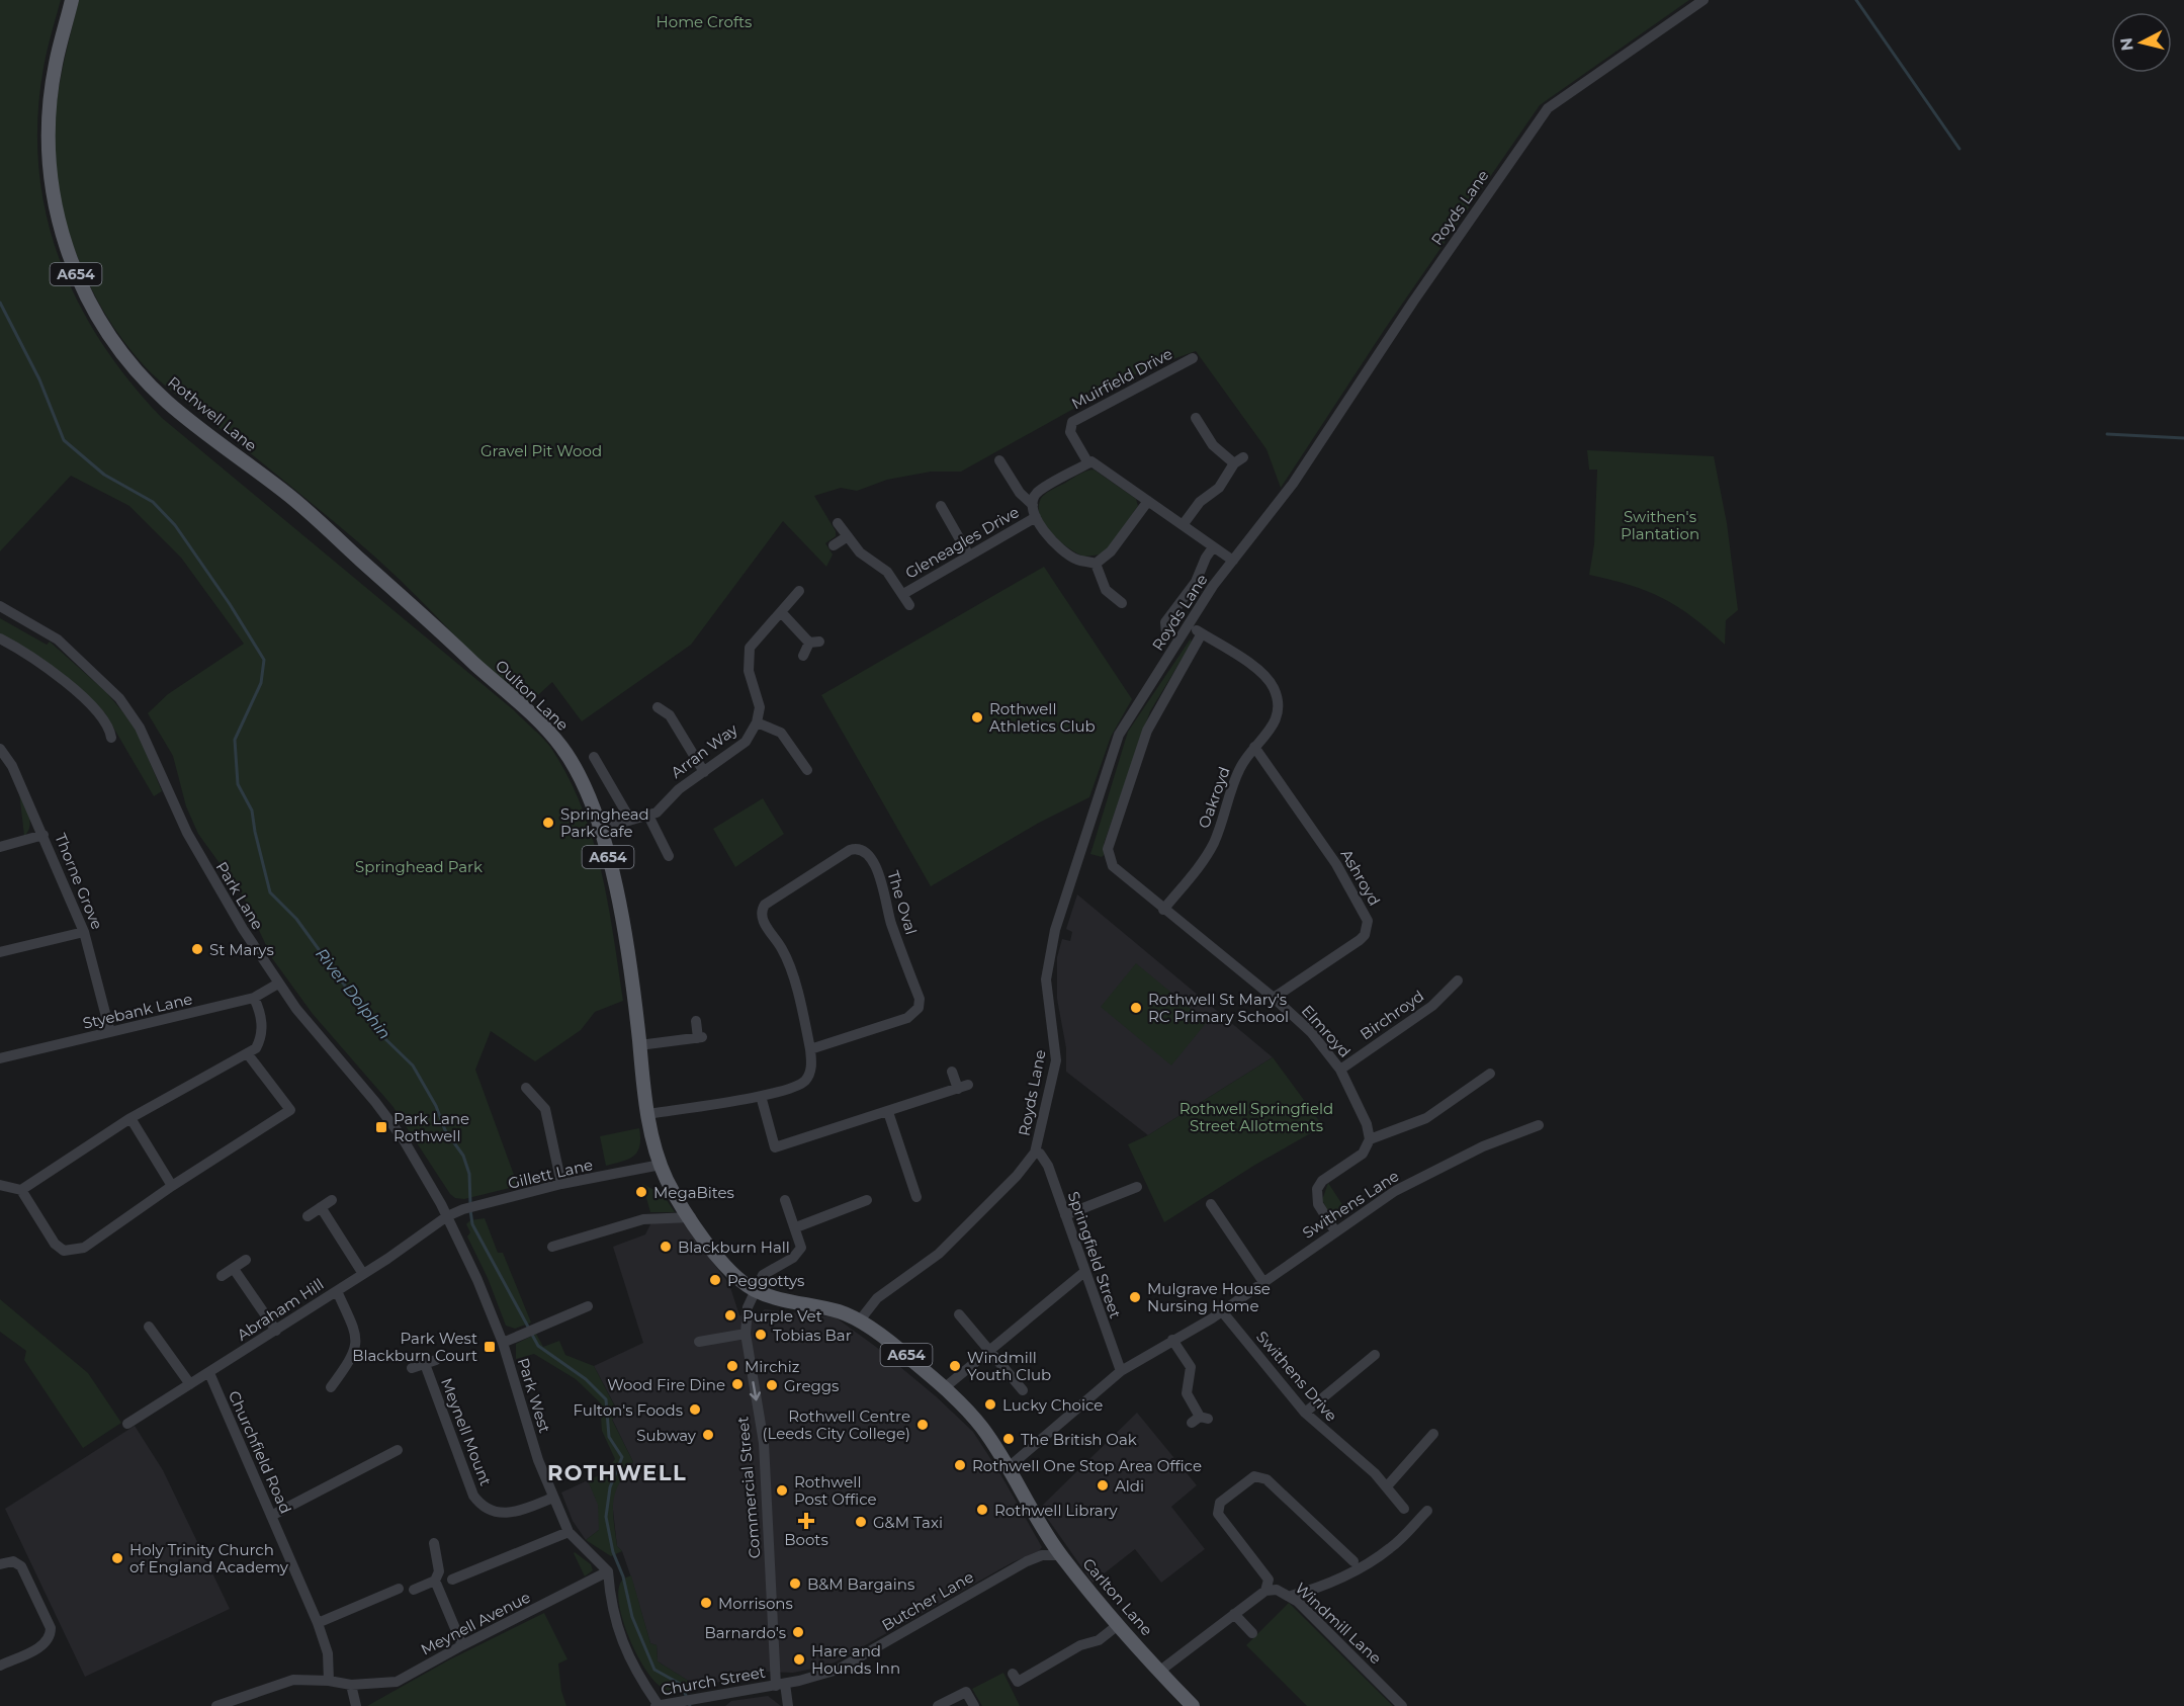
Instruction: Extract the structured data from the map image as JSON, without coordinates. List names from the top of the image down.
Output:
{
  "streets": {
    "main road": [
      "A654",
      "Rothwell Lane",
      "Oulton Lane",
      "Carlton Lane"
    ],
    "street": [
      "Royds Lane",
      "Muirfield Drive",
      "Gleneagles Drive",
      "Arran Way",
      "Oakroyd",
      "Ashroyd",
      "Thorne Grove",
      "Park Lane",
      "The Oval",
      "Styebank Lane",
      "Birchroyd",
      "Elmroyd",
      "Gillett Lane",
      "Swithens Lane",
      "Springfield Street",
      "Abraham Hill",
      "Swithens Drive",
      "Park West",
      "Meynell Mount",
      "Churchfield Road",
      "Commercial Street",
      "Butcher Lane",
      "Meynell Avenue",
      "Windmill Lane",
      "Church Street"
    ]
  },
  "crossings": [
    ["Royds Lane", "A654"],
    ["Royds Lane", "Oakroyd"],
    ["Royds Lane", "Elmroyd"],
    ["Royds Lane", "Springfield Street"],
    ["A654", "Oulton Lane"],
    ["A654", "Gillett Lane"],
    ["A654", "Swithens Lane"],
    ["A654", "Commercial Street"],
    ["A654", "Carlton Lane"],
    ["Muirfield Drive", "Gleneagles Drive"],
    ["Rothwell Lane", "Oulton Lane"],
    ["Oulton Lane", "Arran Way"],
    ["Oulton Lane", "The Oval"],
    ["Oulton Lane", "Gillett Lane"],
    ["Oakroyd", "Ashroyd"],
    ["Oakroyd", "Elmroyd"],
    ["Ashroyd", "Elmroyd"],
    ["Thorne Grove", "Styebank Lane"],
    ["Park Lane", "Styebank Lane"],
    ["Park Lane", "Gillett Lane"],
    ["Park Lane", "Abraham Hill"],
    ["Park Lane", "Park West"],
    ["Birchroyd", "Elmroyd"],
    ["Gillett Lane", "Abraham Hill"],
    ["Gillett Lane", "Park West"],
    ["Swithens Lane", "Springfield Street"],
    ["Swithens Lane", "Swithens Drive"],
    ["Swithens Lane", "Carlton Lane"],
    ["Abraham Hill", "Park West"],
    ["Abraham Hill", "Churchfield Road"],
    ["Park West", "Meynell Mount"],
    ["Park West", "Meynell Avenue"],
    ["Churchfield Road", "Meynell Avenue"],
    ["Commercial Street", "Butcher Lane"],
    ["Commercial Street", "Church Street"],
    ["Carlton Lane", "Butcher Lane"],
    ["Butcher Lane", "Church Street"]
  ],
  "one_way": ["Commercial Street"],
  "districts": ["ROTHWELL"],
  "water": ["River Dolphin"],
  "parks": [
    "Home Crofts",
    "Gravel Pit Wood",
    "Swithen's Plantation",
    "Springhead Park",
    "Rothwell Springfield Street Allotments"
  ],
  "places": {
    "other": [
      "Rothwell Athletics Club",
      "Springhead Park Cafe",
      "St Marys",
      "Rothwell St Mary's RC Primary School",
      "MegaBites",
      "Blackburn Hall",
      "Peggottys",
      "Mulgrave House Nursing Home",
      "Purple Vet",
      "Tobias Bar",
      "Mirchiz",
      "Windmill Youth Club",
      "Wood Fire Dine",
      "Greggs",
      "Lucky Choice",
      "Fulton's Foods",
      "Rothwell Centre (Leeds City College)",
      "Subway",
      "The British Oak",
      "Rothwell One Stop Area Office",
      "Aldi",
      "Rothwell Post Office",
      "Rothwell Library",
      "G&M Taxi",
      "Holy Trinity Church of England Academy",
      "B&M Bargains",
      "Morrisons",
      "Barnardo's",
      "Hare and Hounds Inn"
    ],
    "transit": ["Park Lane Rothwell", "Park West Blackburn Court"],
    "health": ["Boots"]
  },
  "north": "left"
}
